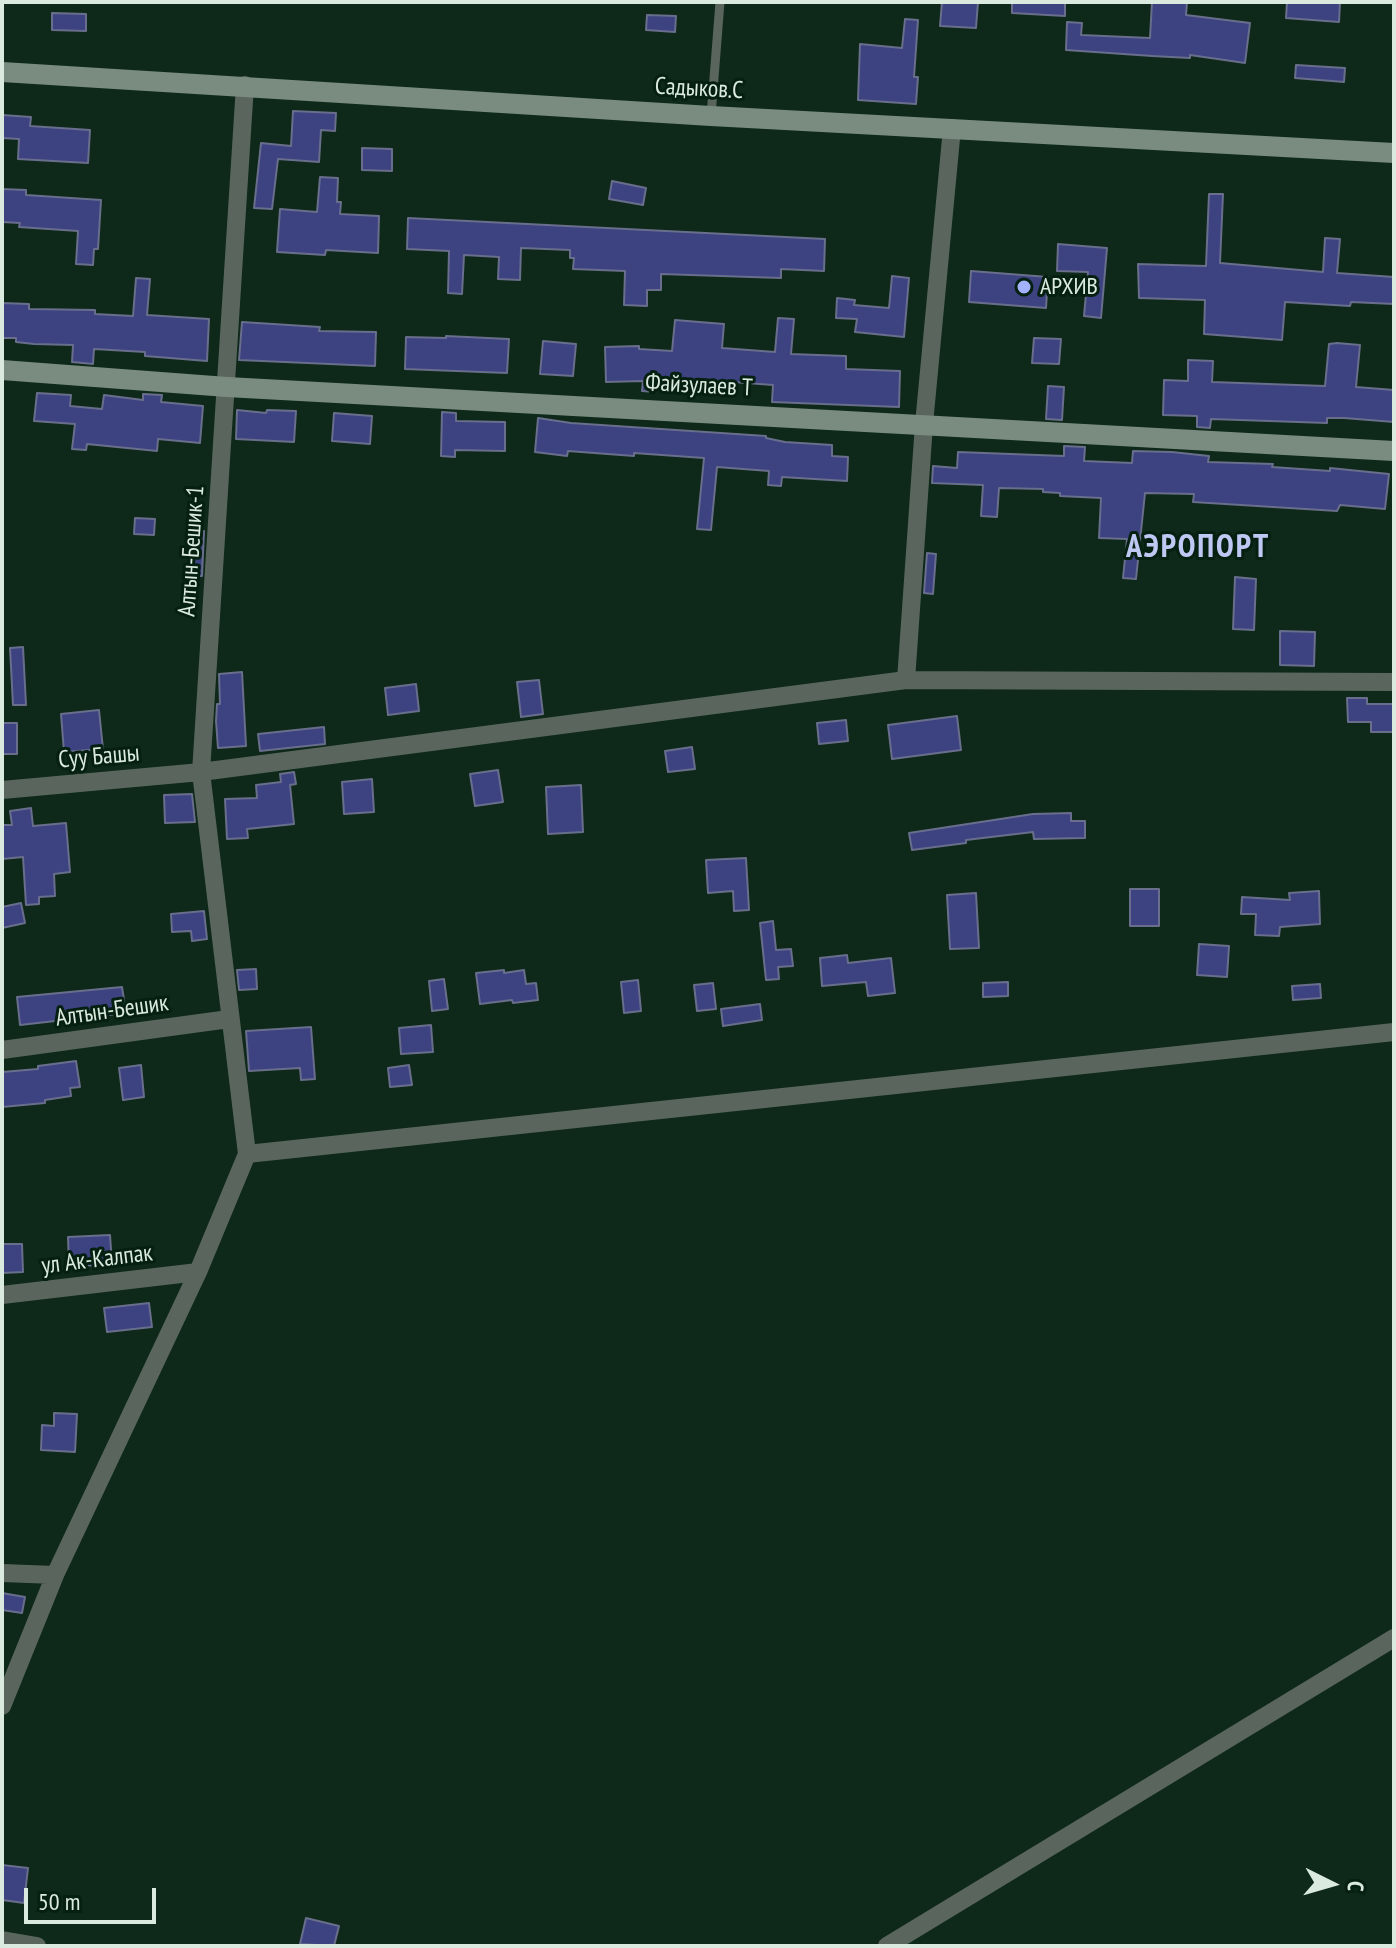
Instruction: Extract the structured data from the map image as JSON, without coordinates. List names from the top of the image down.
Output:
{
  "streets": {
    "main road": ["Садыков.С", "Файзулаев Т"],
    "street": [
      "Алтын-Бешик-1",
      "Суу Башы",
      "Алтын-Бешик",
      "ул Ак-Калпак"
    ]
  },
  "crossings": [
    ["Садыков.С", "Алтын-Бешик-1"],
    ["Файзулаев Т", "Алтын-Бешик-1"],
    ["Алтын-Бешик-1", "Суу Башы"],
    ["Алтын-Бешик-1", "Алтын-Бешик"]
  ],
  "districts": ["АЭРОПОРТ"],
  "places": ["АРХИВ"],
  "scale_bar": "50 m",
  "north": "right"
}
